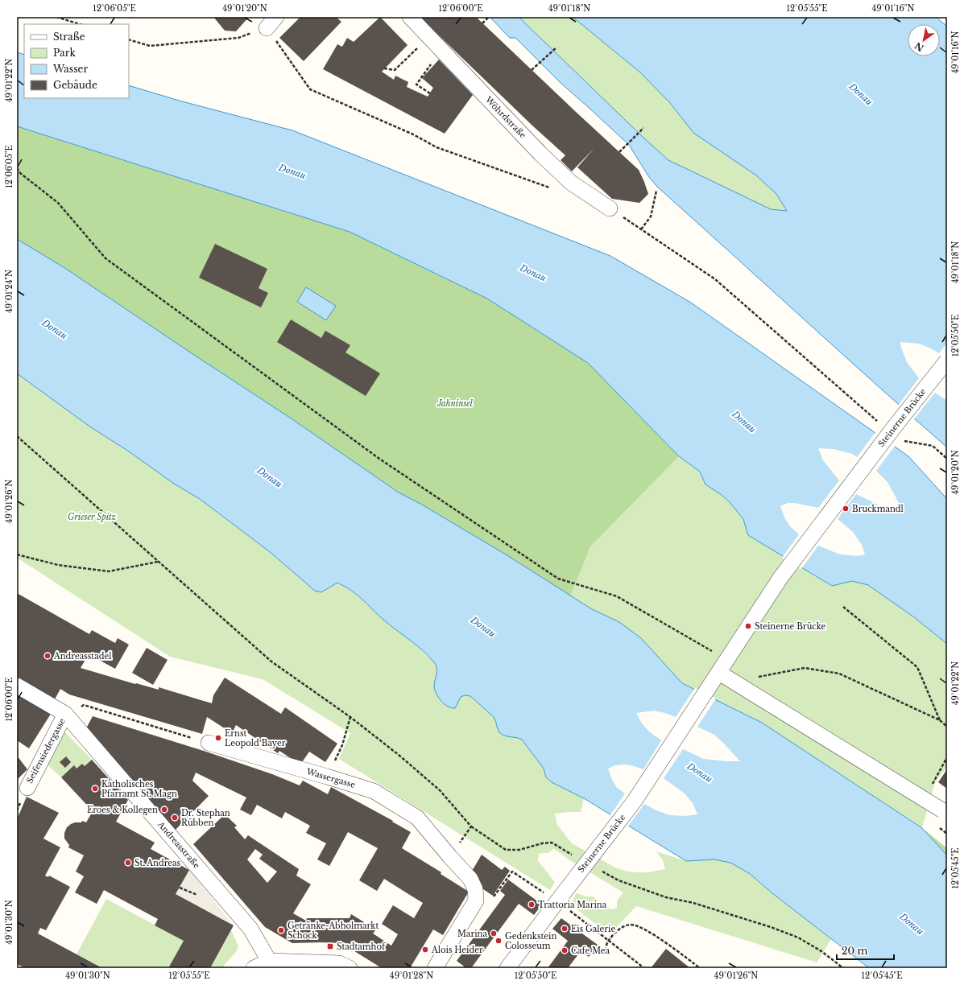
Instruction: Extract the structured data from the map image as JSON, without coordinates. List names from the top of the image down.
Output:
{
  "streets": {
    "street": [
      "Wöhrdstraße",
      "Steinerne Brücke",
      "Seifensiedergasse",
      "Wassergasse",
      "Andreasstraße"
    ]
  },
  "crossings": [
    ["Seifensiedergasse", "Andreasstraße"]
  ],
  "water": ["Donau"],
  "parks": ["Jahninsel", "Grieser Spitz"],
  "places": {
    "other": [
      "Bruckmandl",
      "Steinerne Brücke",
      "Andreasstadel",
      "Ernst Leopold Bayer",
      "Katholisches Pfarramt St. Magn",
      "Eroes & Kollegen",
      "Dr. Stephan Rübben",
      "St. Andreas",
      "Trattoria Marina",
      "Eis Galerie",
      "Getränke-Abholmarkt Schock",
      "Marina",
      "Gedenkstein Colosseum",
      "Alois Heider",
      "Cafe Mea"
    ],
    "transit": ["Stadtamhof"]
  },
  "legend": [
    "Straße",
    "Park",
    "Wasser",
    "Gebäude"
  ],
  "scale_bar": "20 m",
  "north": "bottom left",
  "coordinates": [
    "12°06'05\"E",
    "49°01'20\"N",
    "12°06'00\"E",
    "49°01'18\"N",
    "12°05'55\"E",
    "49°01'16\"N",
    "49°01'22\"N",
    "49°01'24\"N",
    "12°05'50\"E",
    "49°01'26\"N",
    "12°05'45\"E",
    "49°01'30\"N",
    "49°01'28\"N"
  ]
}
